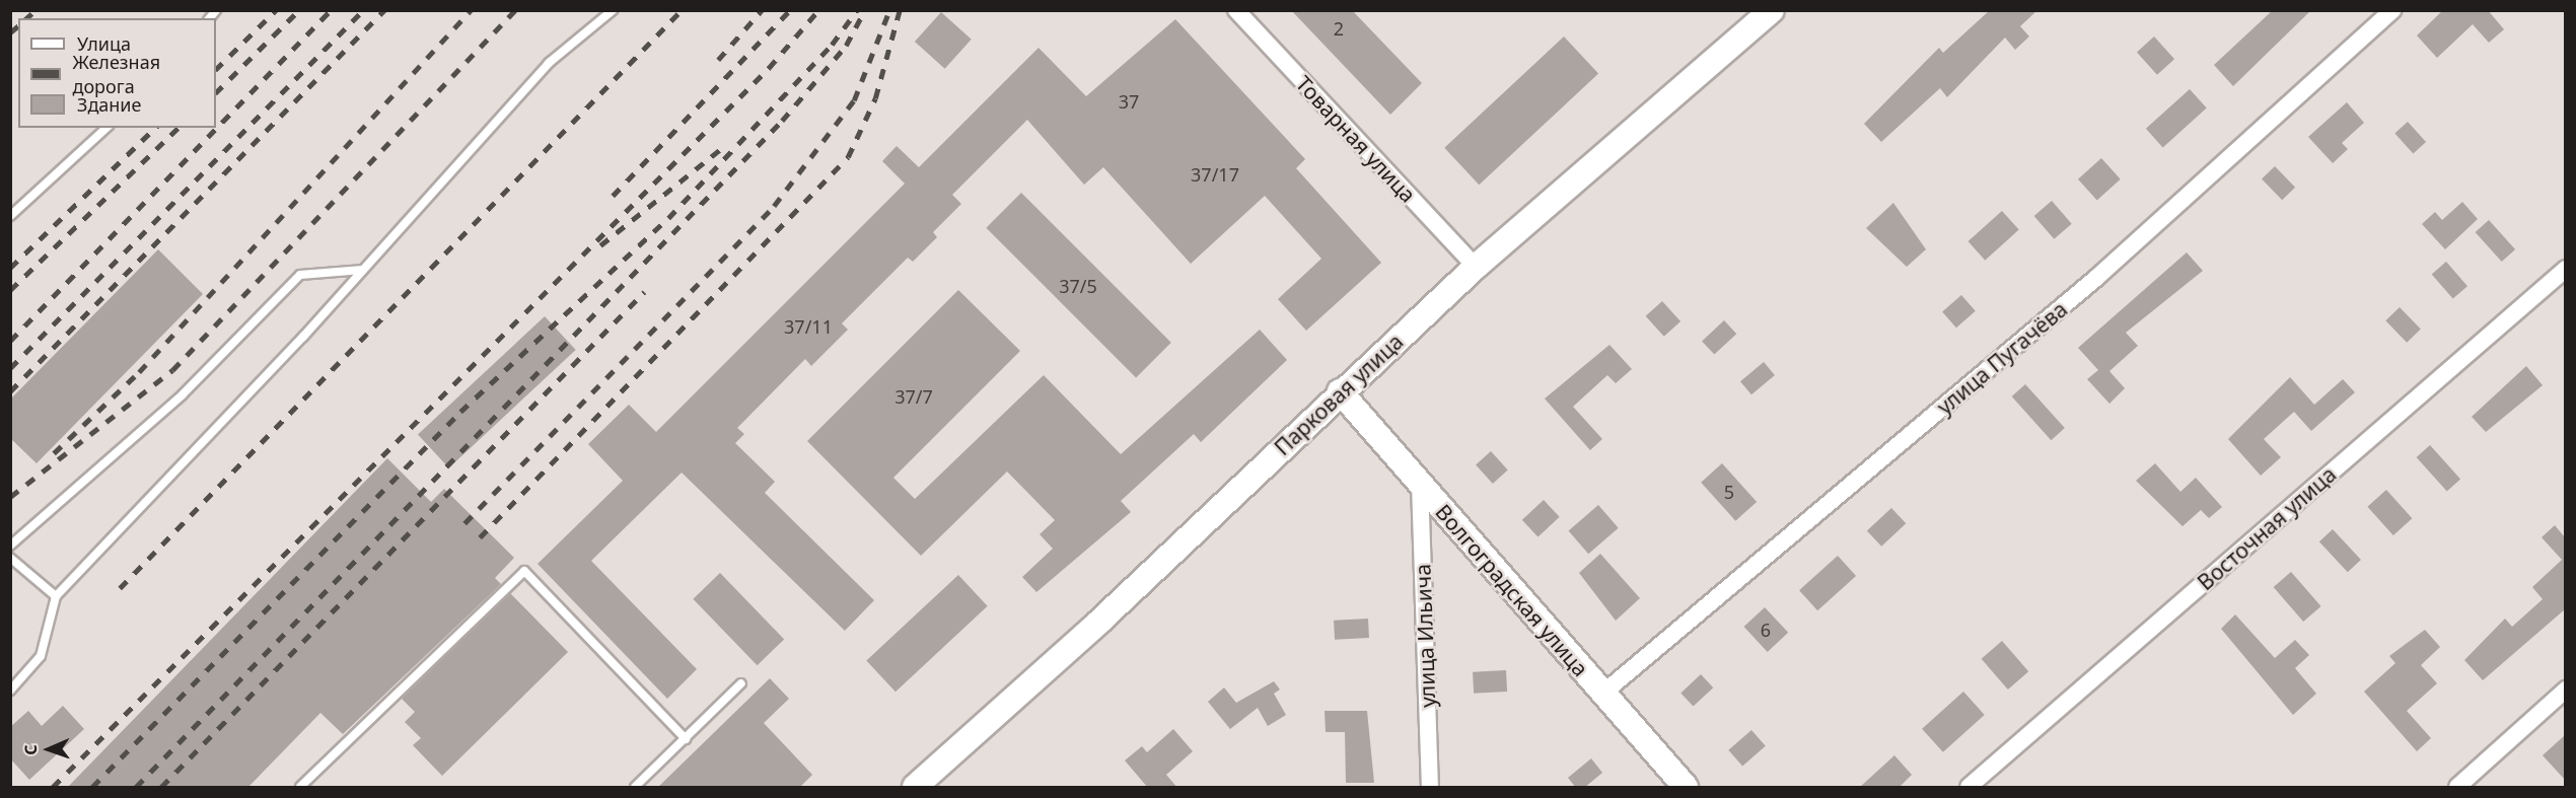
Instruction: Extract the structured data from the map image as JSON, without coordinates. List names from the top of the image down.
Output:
{
  "streets": {
    "main road": ["Парковая улица", "Волгоградская улица"],
    "street": [
      "Товарная улица",
      "улица Пугачёва",
      "Восточная улица",
      "улица Ильича"
    ]
  },
  "crossings": [
    ["Товарная улица", "Парковая улица"],
    ["улица Пугачёва", "Волгоградская улица"],
    ["Парковая улица", "Волгоградская улица"],
    ["Волгоградская улица", "улица Ильича"]
  ],
  "house_numbers": [
    "2",
    "37",
    "37/17",
    "37/5",
    "37/11",
    "37/7",
    "5",
    "6"
  ],
  "legend": ["Улица", "Железная дорога", "Здание"],
  "north": "left"
}
